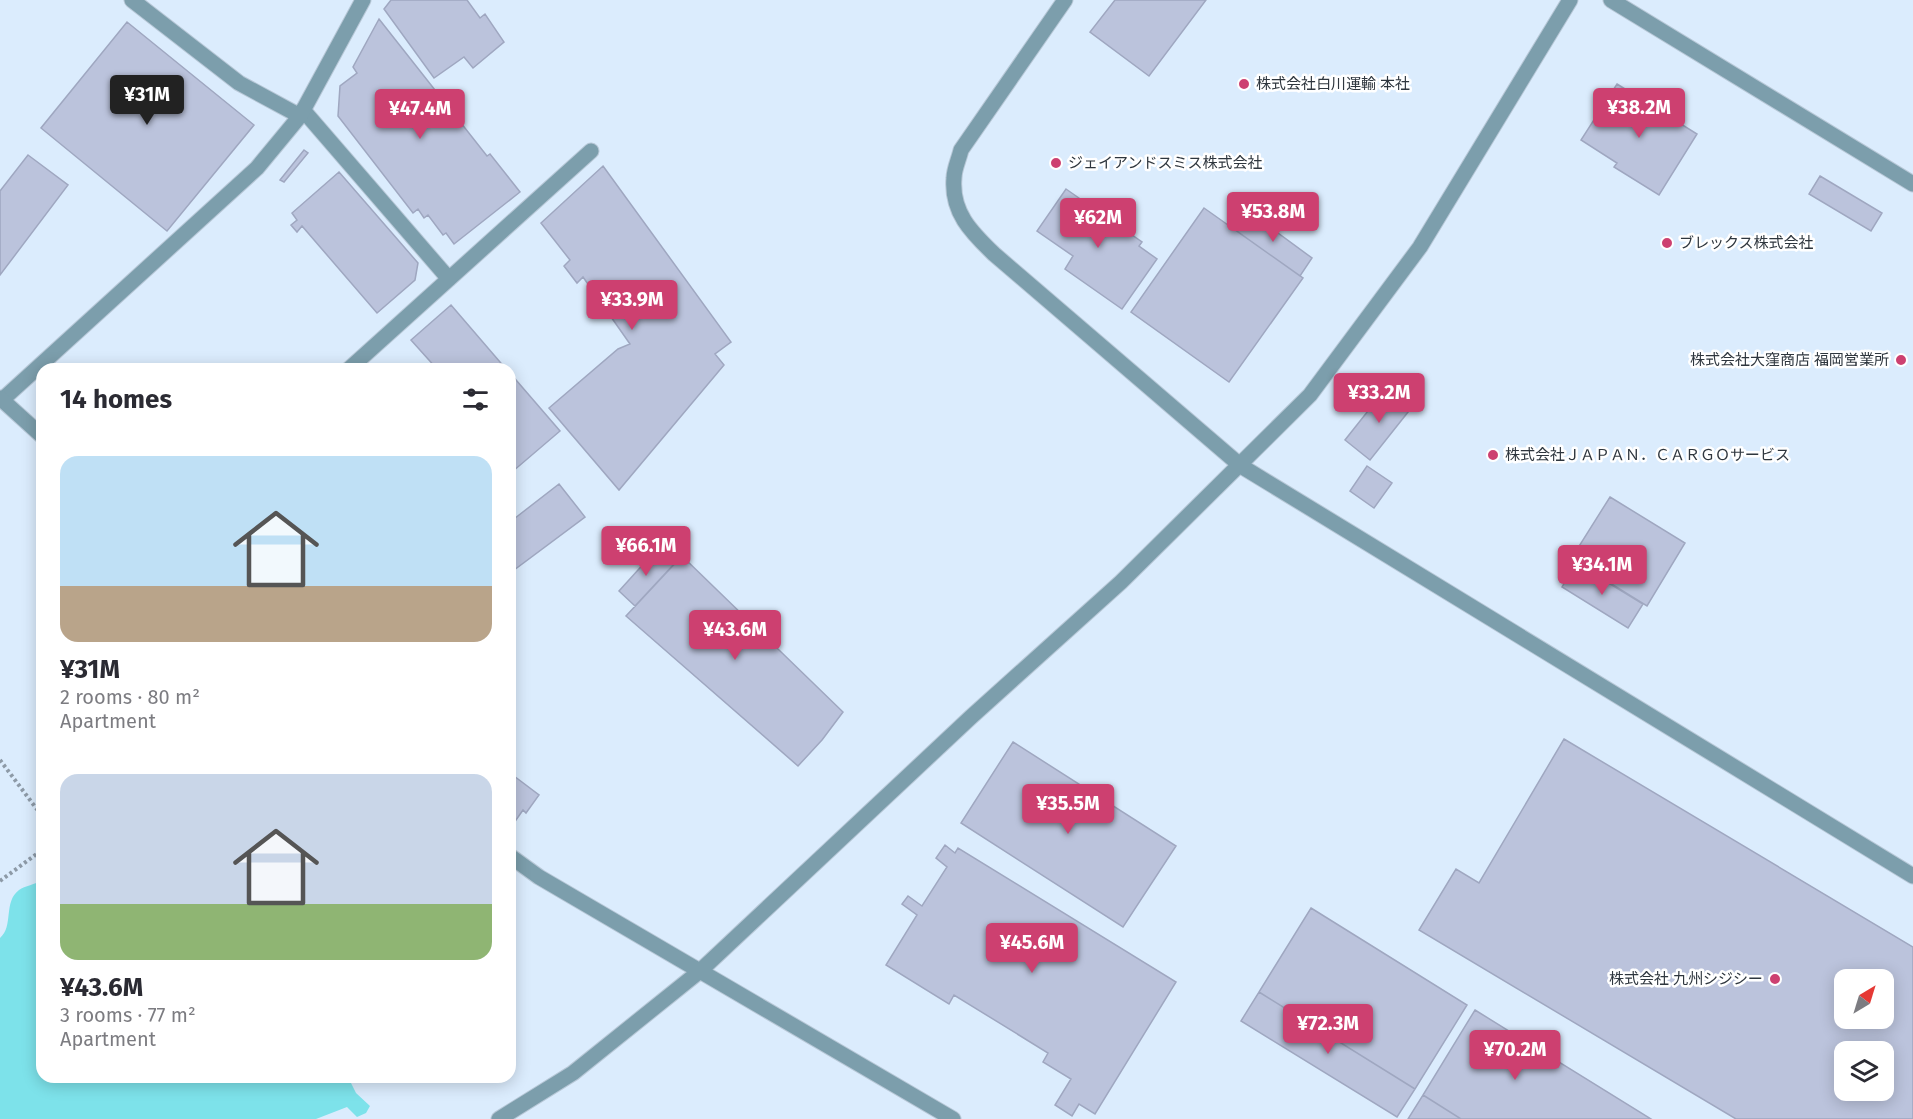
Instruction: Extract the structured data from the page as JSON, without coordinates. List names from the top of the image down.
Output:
{
  "places": [
    "株式会社白川運輸 本社",
    "ジェイアンドスミス株式会社",
    "ブレックス株式会社",
    "株式会社大窪商店 福岡営業所",
    "株式会社ＪＡＰＡＮ．ＣＡＲＧＯサービス",
    "株式会社 九州シジシー"
  ],
  "north": "top right",
  "page": {
    "price": [
      "¥31M",
      "¥38.2M",
      "¥47.4M",
      "¥53.8M",
      "¥62M",
      "¥33.9M",
      "¥33.2M",
      "¥66.1M",
      "¥34.1M",
      "¥43.6M",
      "¥35.5M",
      "¥45.6M",
      "¥72.3M",
      "¥70.2M"
    ],
    "heading": "14 homes",
    "list": [
      {
        "name": "¥31M",
        "note": "2 rooms · 80 m² · Apartment"
      },
      {
        "name": "¥43.6M",
        "note": "3 rooms · 77 m² · Apartment"
      }
    ]
  }
}
